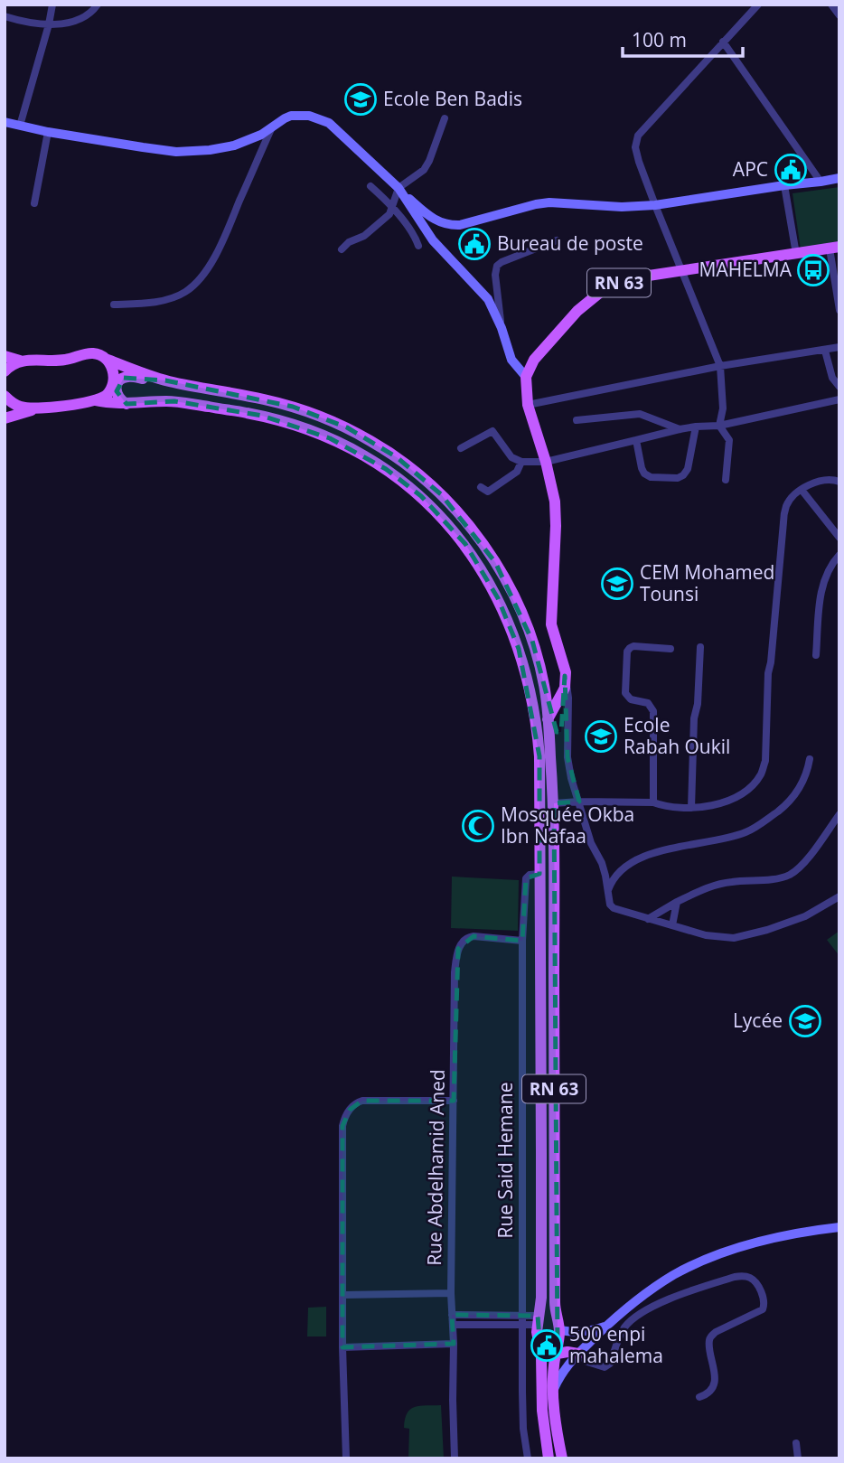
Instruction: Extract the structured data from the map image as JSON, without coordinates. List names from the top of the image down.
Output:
{
  "streets": {
    "main road": ["RN 63"],
    "street": ["Rue Said Hemane", "Rue Abdelhamid Aned"]
  },
  "crossings": [
    ["Rue Said Hemane", "Rue Abdelhamid Aned"]
  ],
  "places": {
    "school or university": [
      "Ecole Ben Badis",
      "CEM Mohamed Tounsi",
      "Ecole Rabah Oukil",
      "Lycée"
    ],
    "public building": ["APC", "Bureau de poste", "500 enpi mahalema"],
    "bus stop": ["MAHELMA"],
    "mosque": ["Mosquée Okba Ibn Nafaa"]
  },
  "scale_bar": "100 m"
}
